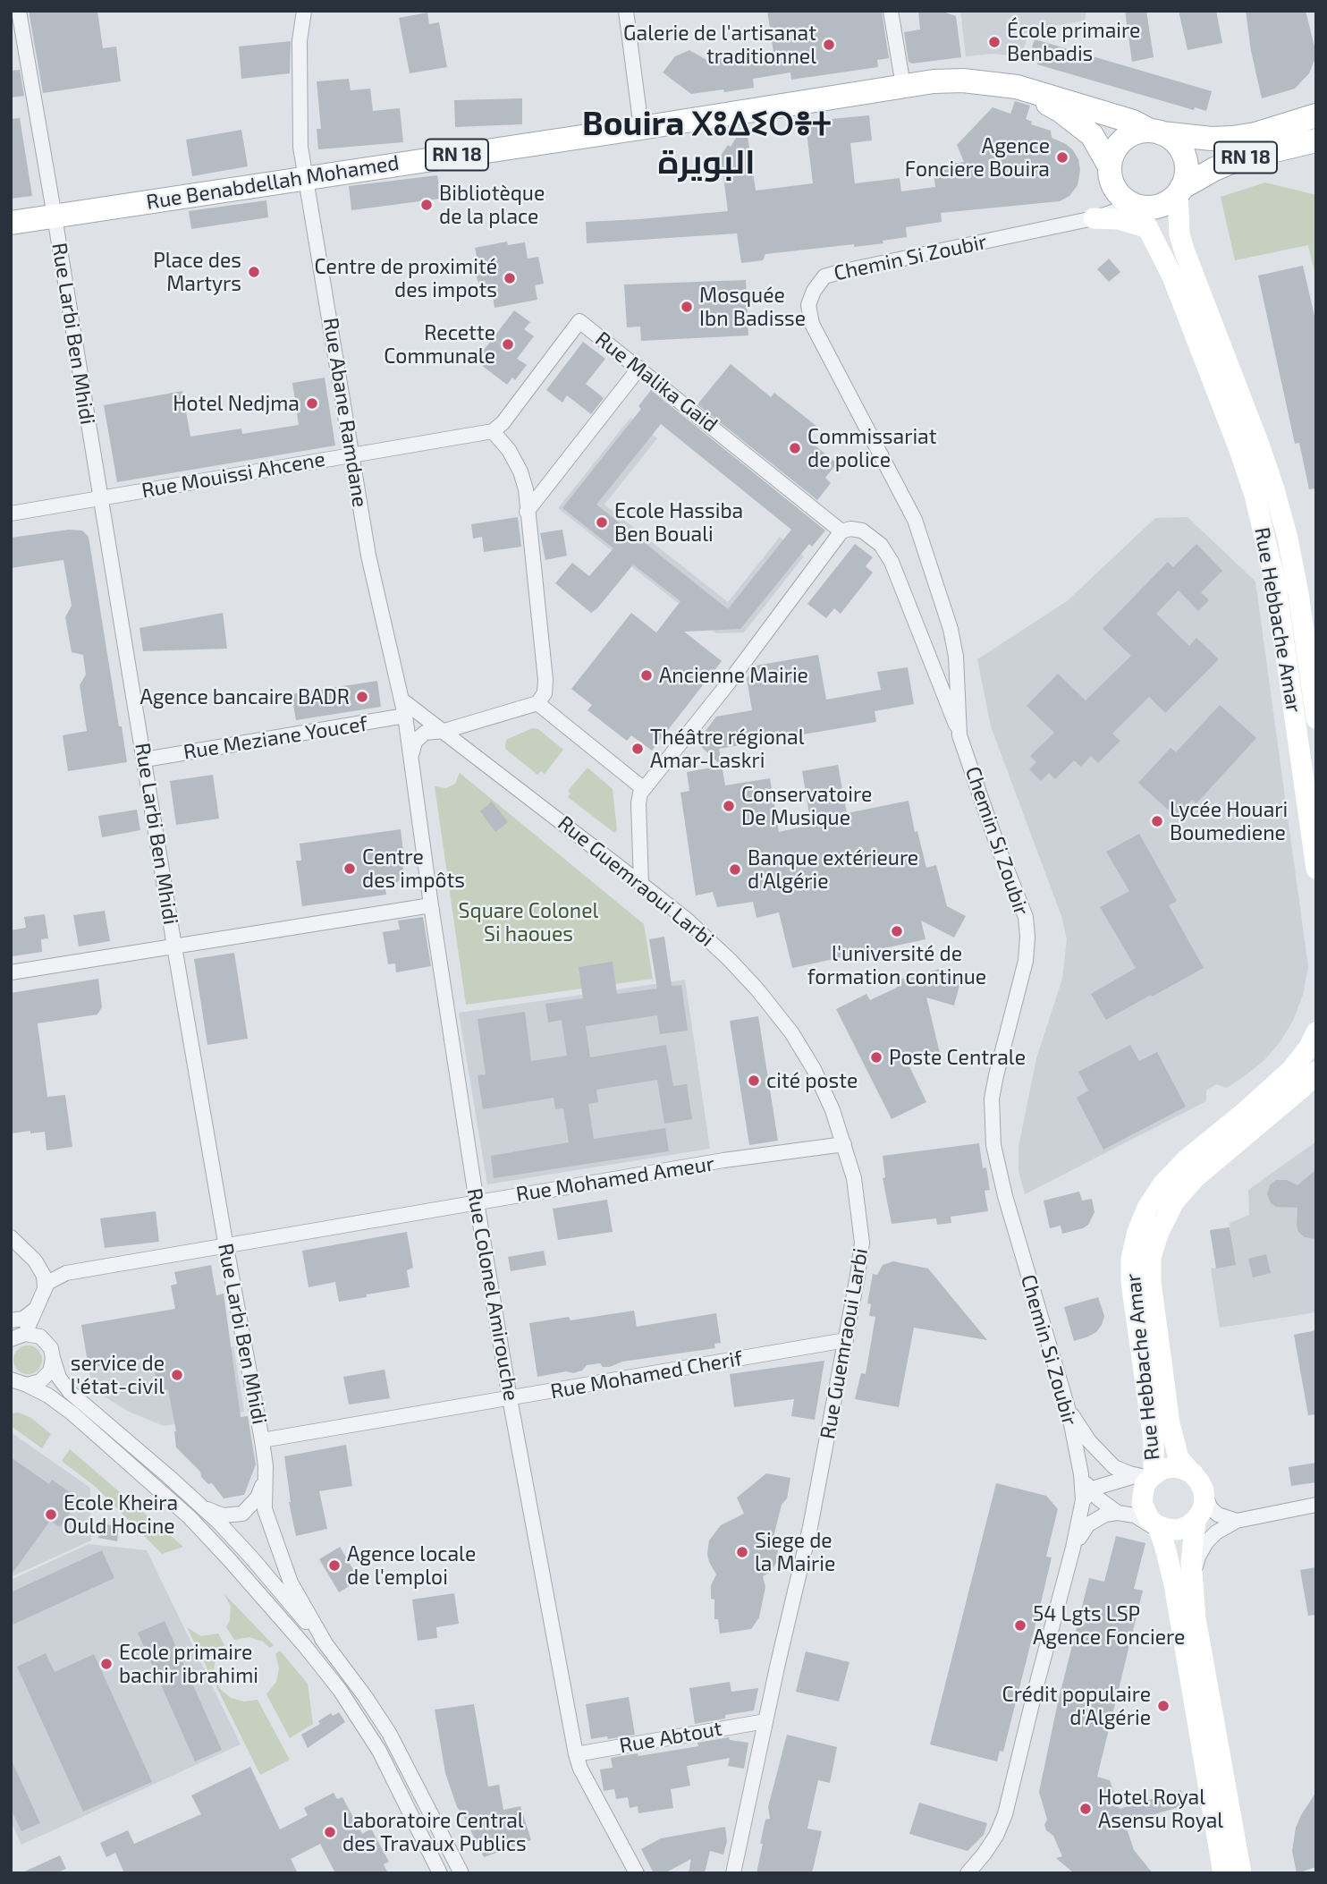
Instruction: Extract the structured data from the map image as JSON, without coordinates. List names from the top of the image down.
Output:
{
  "streets": {
    "main road": ["RN 18", "Rue Benabdellah Mohamed", "Rue Hebbache Amar"],
    "street": [
      "Chemin Si Zoubir",
      "Rue Larbi Ben Mhidi",
      "Rue Malika Gaid",
      "Rue Abane Ramdane",
      "Rue Mouissi Ahcene",
      "Rue Meziane Youcef",
      "Rue Guemraoui Larbi",
      "Rue Mohamed Ameur",
      "Rue Colonel Amirouche",
      "Rue Mohamed Cherif",
      "Rue Abtout"
    ]
  },
  "crossings": [
    ["RN 18", "Rue Benabdellah Mohamed"],
    ["RN 18", "Chemin Si Zoubir"],
    ["RN 18", "Rue Hebbache Amar"],
    ["Rue Benabdellah Mohamed", "Chemin Si Zoubir"],
    ["Rue Benabdellah Mohamed", "Rue Larbi Ben Mhidi"],
    ["Rue Benabdellah Mohamed", "Rue Abane Ramdane"],
    ["Rue Benabdellah Mohamed", "Rue Hebbache Amar"],
    ["Chemin Si Zoubir", "Rue Malika Gaid"],
    ["Chemin Si Zoubir", "Rue Hebbache Amar"],
    ["Rue Larbi Ben Mhidi", "Rue Mouissi Ahcene"],
    ["Rue Larbi Ben Mhidi", "Rue Meziane Youcef"],
    ["Rue Larbi Ben Mhidi", "Rue Mohamed Ameur"],
    ["Rue Larbi Ben Mhidi", "Rue Mohamed Cherif"],
    ["Rue Malika Gaid", "Rue Mouissi Ahcene"],
    ["Rue Abane Ramdane", "Rue Mouissi Ahcene"],
    ["Rue Abane Ramdane", "Rue Guemraoui Larbi"],
    ["Rue Abane Ramdane", "Rue Colonel Amirouche"],
    ["Rue Meziane Youcef", "Rue Colonel Amirouche"],
    ["Rue Guemraoui Larbi", "Rue Mohamed Ameur"],
    ["Rue Guemraoui Larbi", "Rue Colonel Amirouche"],
    ["Rue Guemraoui Larbi", "Rue Mohamed Cherif"],
    ["Rue Guemraoui Larbi", "Rue Abtout"],
    ["Rue Mohamed Ameur", "Rue Colonel Amirouche"],
    ["Rue Colonel Amirouche", "Rue Mohamed Cherif"],
    ["Rue Colonel Amirouche", "Rue Abtout"]
  ],
  "districts": ["Bouira ⵝⵓⵠⵉⵔⴻⵜ البويرة"],
  "parks": ["Square Colonel Si haoues"],
  "places": [
    "École primaire Benbadis",
    "Galerie de l'artisanat traditionnel",
    "Agence Fonciere Bouira",
    "Bibliotèque de la place",
    "Place des Martyrs",
    "Centre de proximité des impots",
    "Mosquée Ibn Badisse",
    "Recette Communale",
    "Hotel Nedjma",
    "Commissariat de police",
    "Ecole Hassiba Ben Bouali",
    "Ancienne Mairie",
    "Agence bancaire BADR",
    "Théâtre régional Amar-Laskri",
    "Conservatoire De Musique",
    "Lycée Houari Boumediene",
    "Centre des impôts",
    "Banque extérieure d'Algérie",
    "l'université de formation continue",
    "Poste Centrale",
    "cité poste",
    "service de l'état-civil",
    "Ecole Kheira Ould Hocine",
    "Siege de la Mairie",
    "Agence locale de l'emploi",
    "54 Lgts LSP Agence Fonciere",
    "Ecole primaire bachir ibrahimi",
    "Crédit populaire d'Algérie",
    "Hotel Royal Asensu Royal",
    "Laboratoire Central des Travaux Publics"
  ]
}
